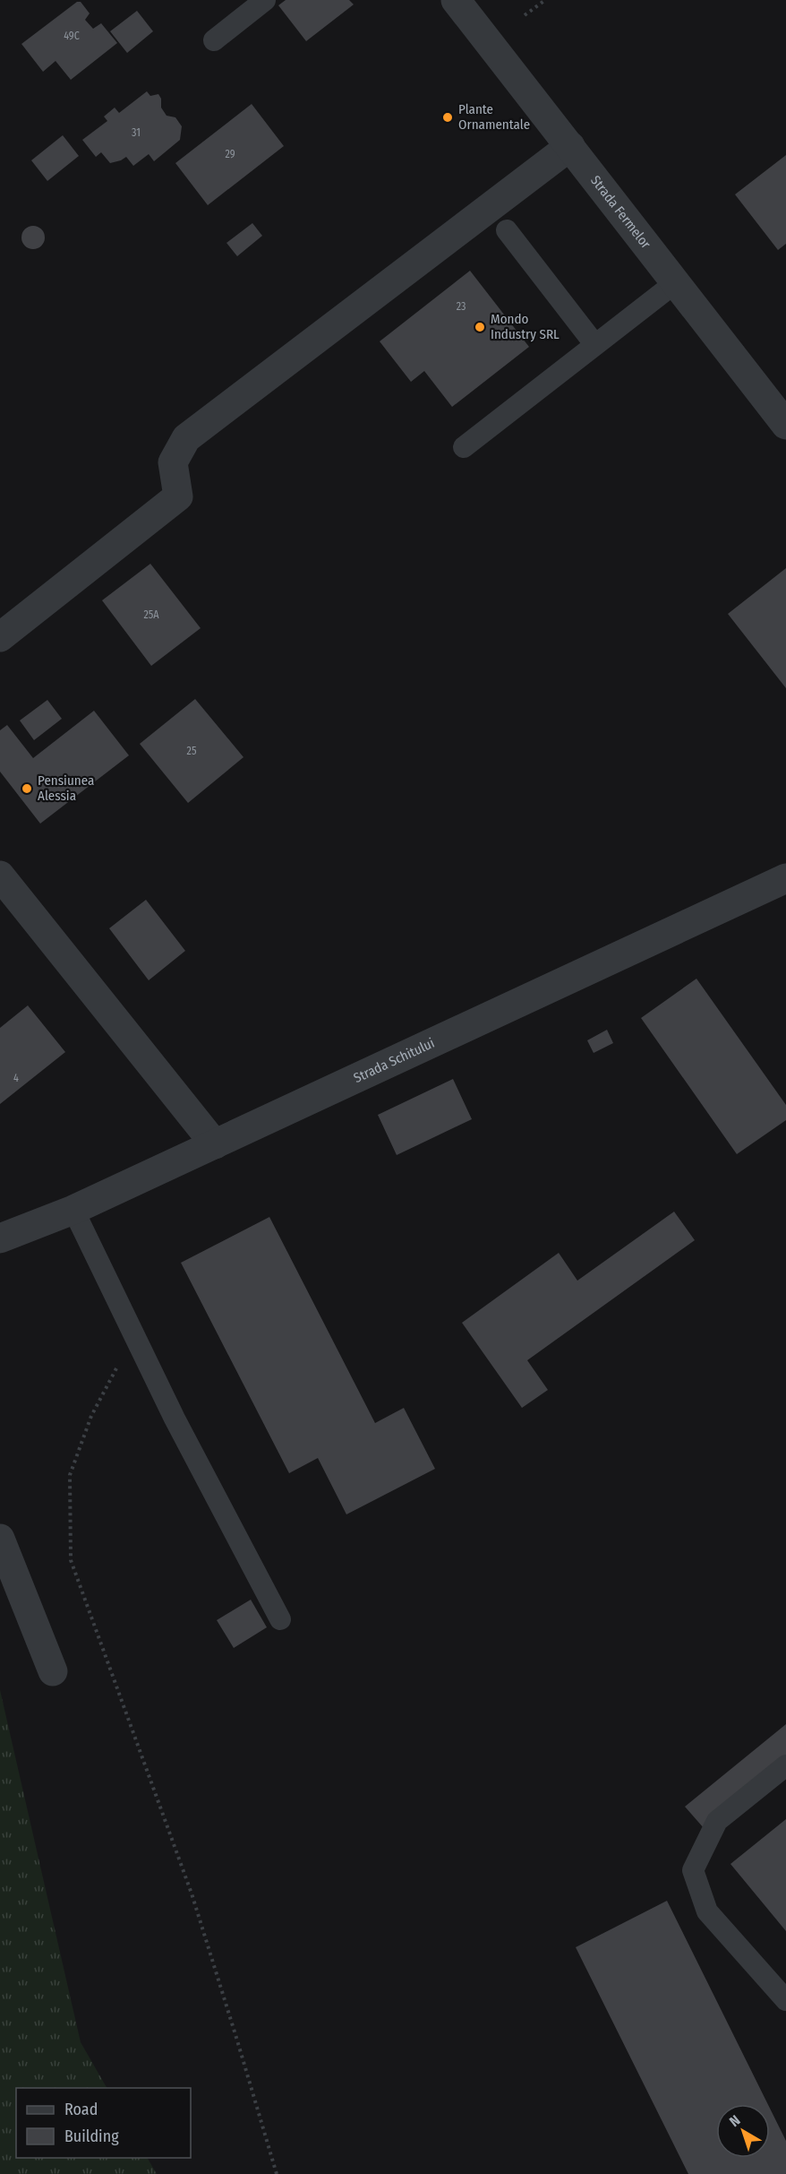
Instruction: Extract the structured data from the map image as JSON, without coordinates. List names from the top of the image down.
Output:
{
  "streets": {
    "street": ["Strada Fermelor", "Strada Schitului"]
  },
  "places": ["Plante Ornamentale", "Mondo Industry SRL", "Pensiunea Alessia"],
  "house_numbers": [
    "49C",
    "31",
    "29",
    "23",
    "25A",
    "25",
    "4"
  ],
  "legend": ["Road", "Building"],
  "north": "top left"
}
